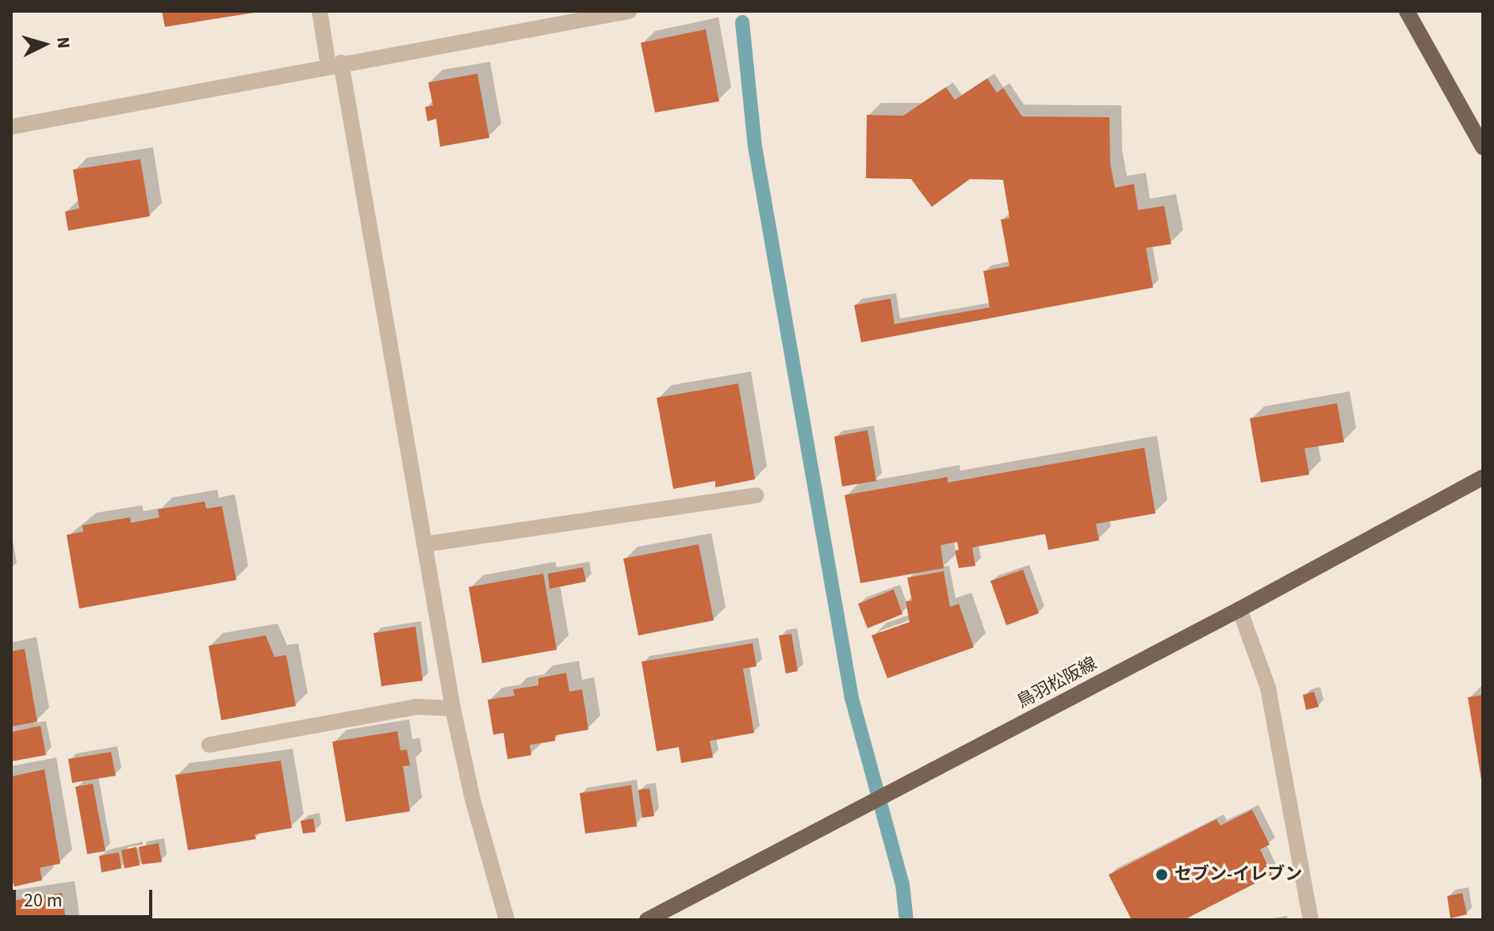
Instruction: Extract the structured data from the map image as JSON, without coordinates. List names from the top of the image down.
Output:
{
  "streets": {
    "main road": ["鳥羽松阪線"]
  },
  "places": ["セブン-イレブン"],
  "scale_bar": "20 m",
  "north": "right"
}
